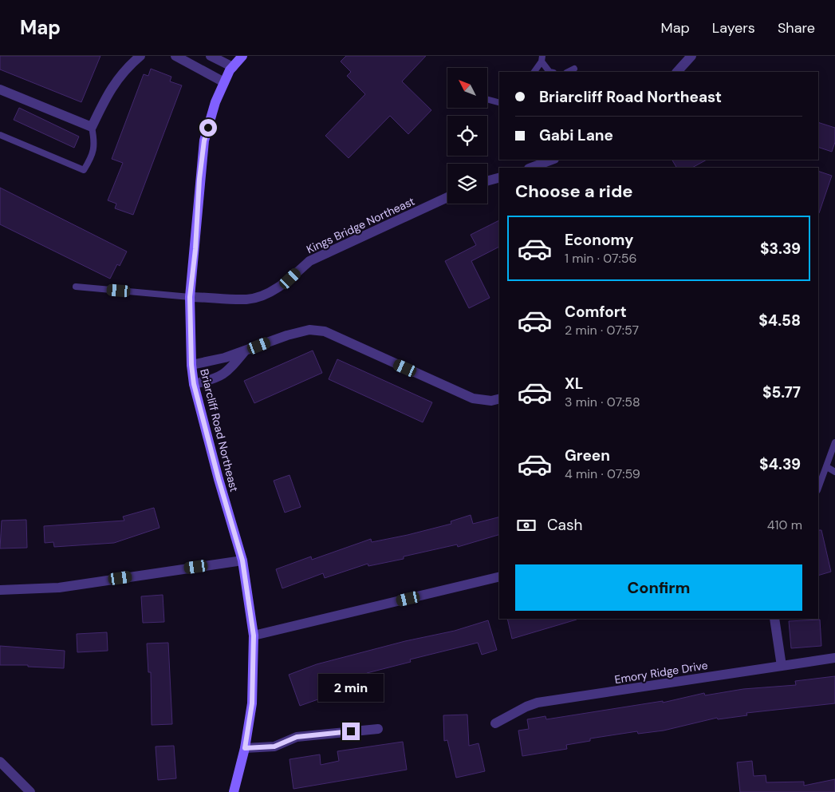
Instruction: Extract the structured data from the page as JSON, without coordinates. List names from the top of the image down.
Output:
{
  "streets": {
    "main road": ["Briarcliff Road Northeast"],
    "street": ["Kings Bridge Northeast", "Emory Ridge Drive"]
  },
  "crossings": [
    ["Kings Bridge Northeast", "Briarcliff Road Northeast"]
  ],
  "north": "top left",
  "page": {
    "header": "Map",
    "nav": ["Map", "Layers", "Share"],
    "banner": ["Briarcliff Road Northeast", "Gabi Lane"],
    "heading": "Choose a ride",
    "list": [
      {
        "name": "Economy",
        "note": "1 min · 07:56",
        "value": "$3.39"
      },
      {
        "name": "Comfort",
        "note": "2 min · 07:57",
        "value": "$4.58"
      },
      {
        "name": "XL",
        "note": "3 min · 07:58",
        "value": "$5.77"
      },
      {
        "name": "Green",
        "note": "4 min · 07:59",
        "value": "$4.39"
      }
    ],
    "pay": ["Cash", "410 m"],
    "buttons": "Confirm",
    "bubble": "2 min"
  }
}
